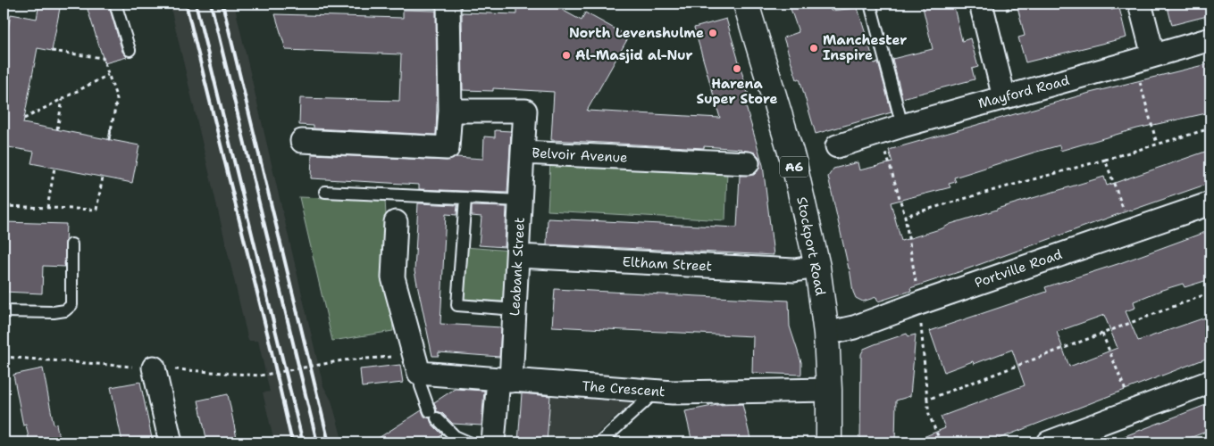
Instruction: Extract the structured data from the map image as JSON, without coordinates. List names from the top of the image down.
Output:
{
  "streets": {
    "highway": ["A6", "Stockport Road"],
    "street": [
      "Mayford Road",
      "Belvoir Avenue",
      "Eltham Street",
      "Leabank Street",
      "Portville Road",
      "The Crescent"
    ]
  },
  "crossings": [
    ["Belvoir Avenue", "Leabank Street"],
    ["Stockport Road", "Eltham Street"],
    ["Stockport Road", "Portville Road"],
    ["Stockport Road", "The Crescent"],
    ["Eltham Street", "Leabank Street"],
    ["Leabank Street", "The Crescent"]
  ],
  "places": [
    "North Levenshulme",
    "Manchester Inspire",
    "Al-Masjid al-Nur",
    "Harena Super Store"
  ]
}
